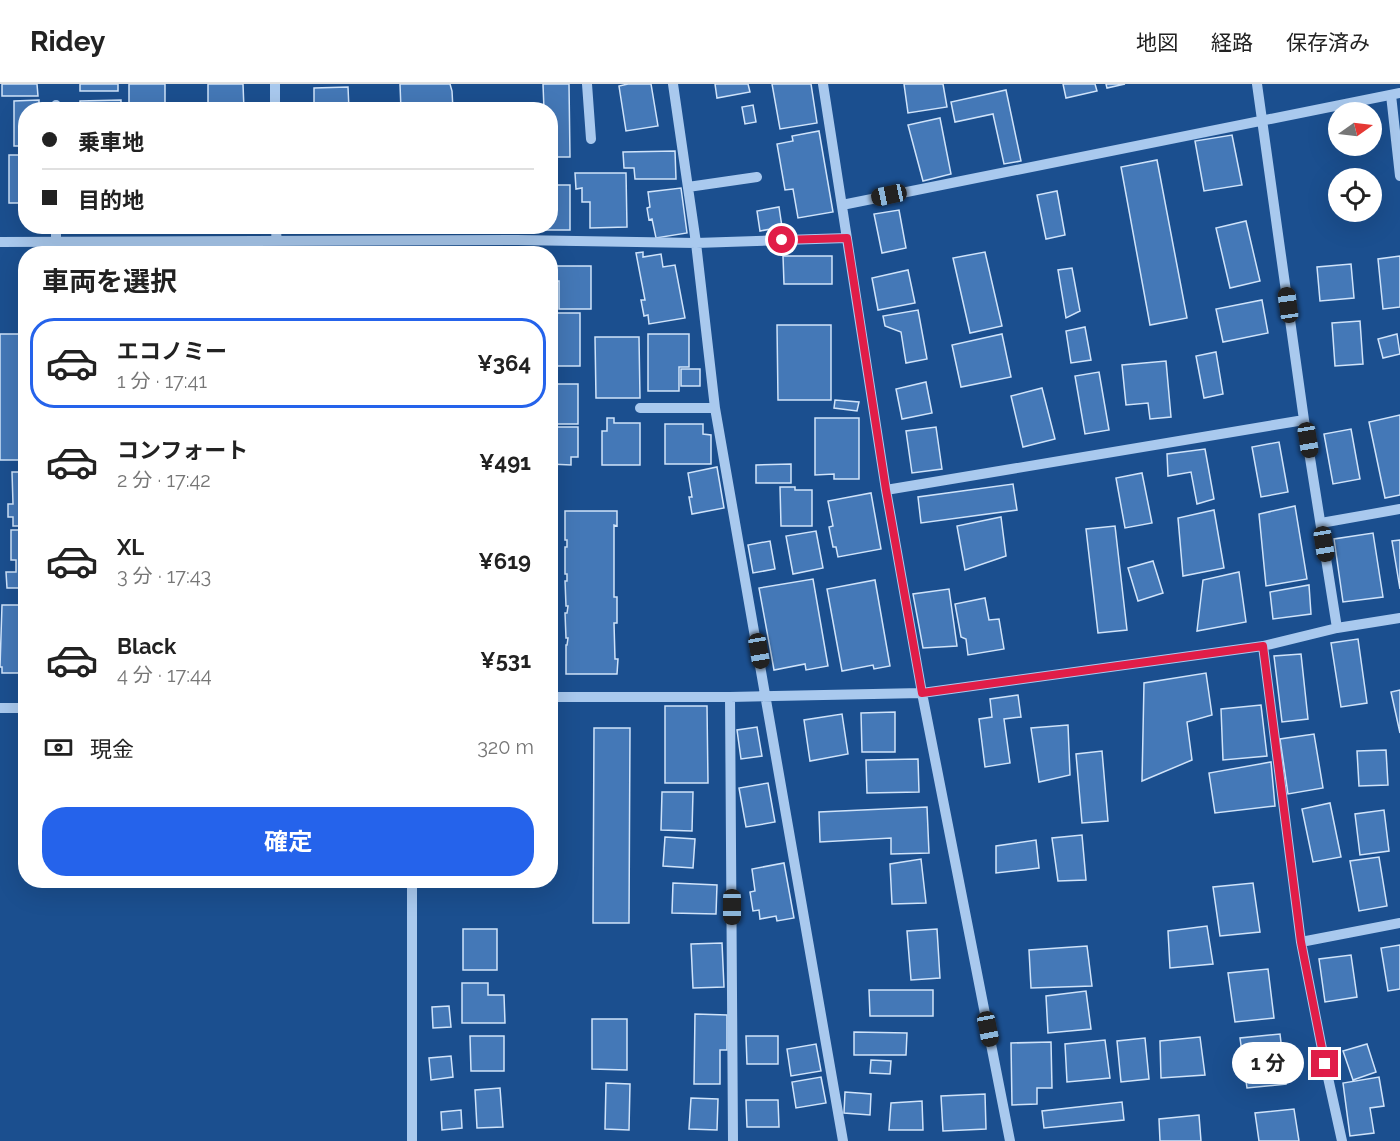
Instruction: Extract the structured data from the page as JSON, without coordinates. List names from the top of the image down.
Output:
{
  "north": "right",
  "page": {
    "header": "Ridey",
    "nav": ["地図", "経路", "保存済み"],
    "banner": ["乗車地", "目的地"],
    "heading": "車両を選択",
    "list": [
      {
        "name": "エコノミー",
        "note": "1 分 · 17:41",
        "value": "¥364"
      },
      {
        "name": "コンフォート",
        "note": "2 分 · 17:42",
        "value": "¥491"
      },
      {
        "name": "XL",
        "note": "3 分 · 17:43",
        "value": "¥619"
      },
      {
        "name": "Black",
        "note": "4 分 · 17:44",
        "value": "¥531"
      }
    ],
    "pay": ["現金", "320 m"],
    "buttons": "確定",
    "bubble": "1 分"
  }
}
